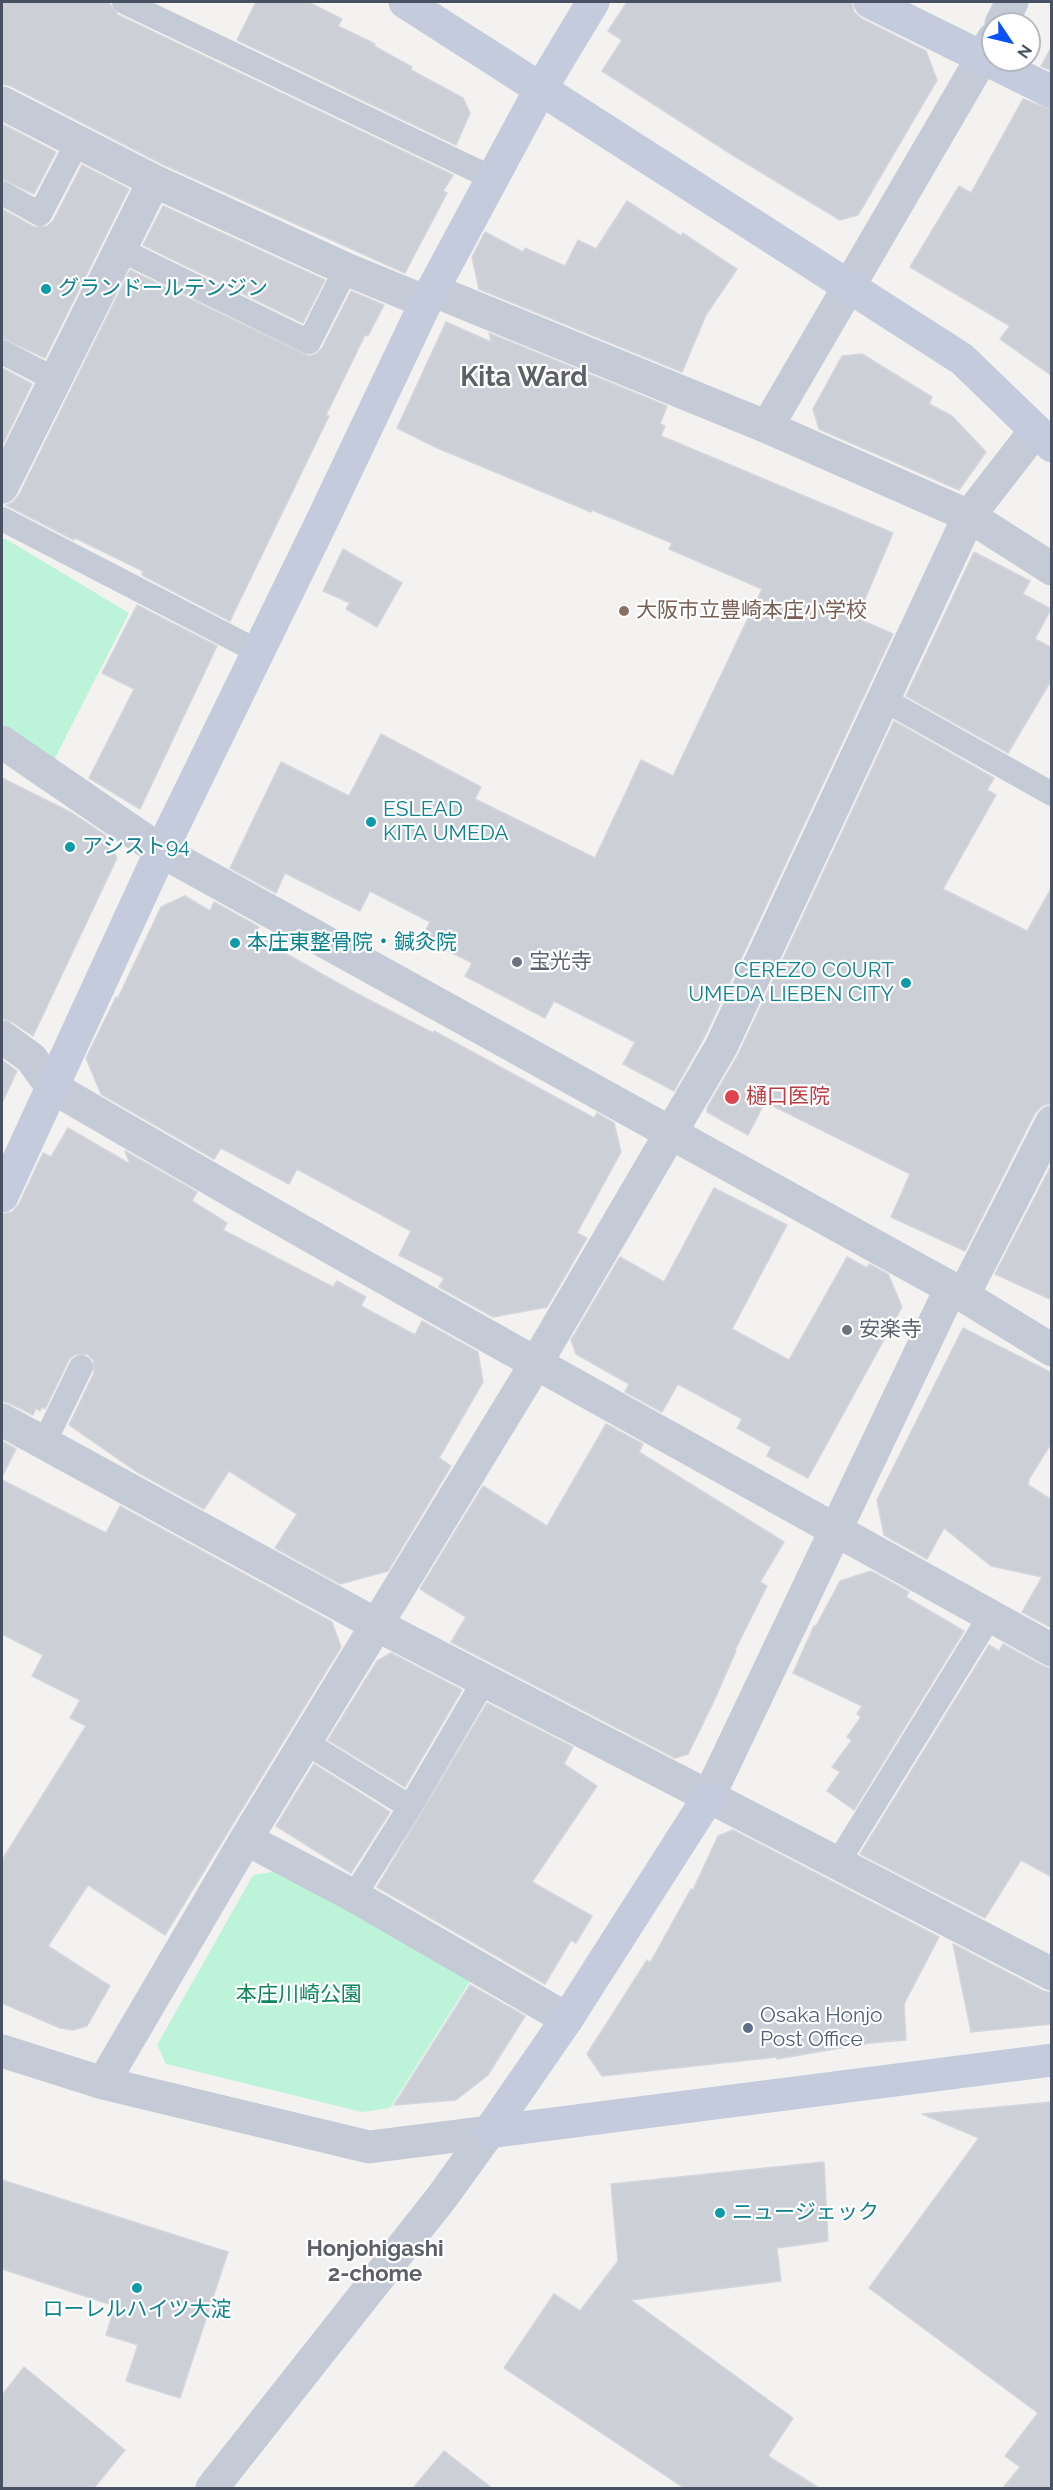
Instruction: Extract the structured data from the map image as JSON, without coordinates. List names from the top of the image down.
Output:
{
  "districts": ["Kita Ward", "Honjohigashi 2-chome"],
  "parks": ["本庄川崎公園"],
  "places": [
    "グランドールテンジン",
    "大阪市立豊崎本庄小学校",
    "ESLEAD KITA UMEDA",
    "アシスト94",
    "本庄東整骨院・鍼灸院",
    "宝光寺",
    "CEREZO COURT UMEDA LIEBEN CITY",
    "樋口医院",
    "安楽寺",
    "Osaka Honjo Post Office",
    "ニュージェック",
    "ローレルハイツ大淀"
  ],
  "north": "bottom right"
}
